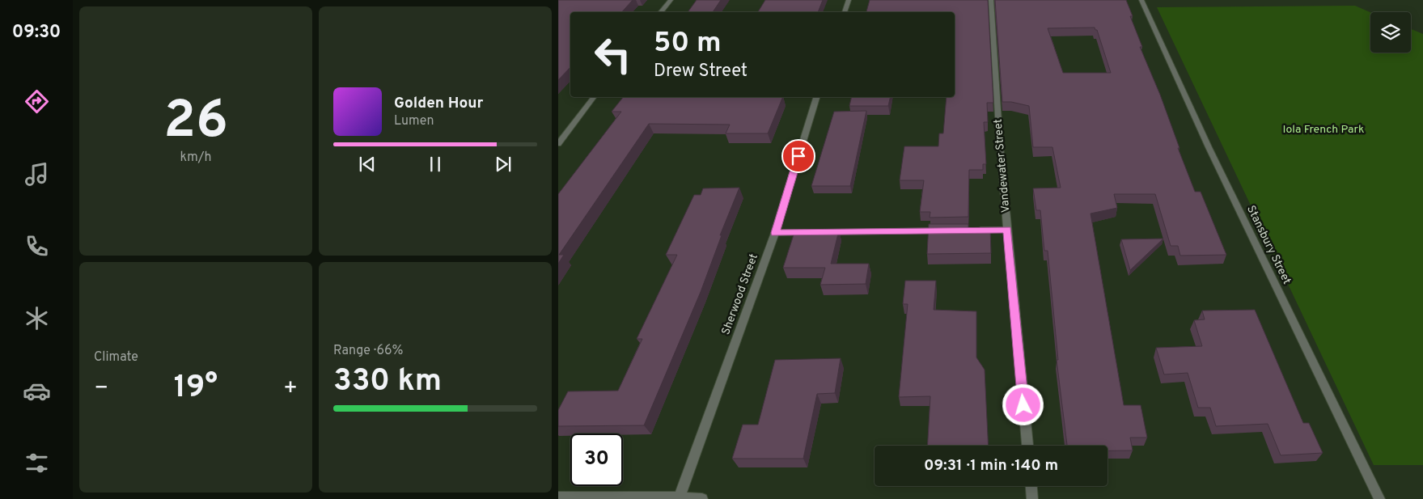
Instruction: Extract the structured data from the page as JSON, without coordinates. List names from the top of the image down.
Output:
{
  "streets": {
    "street": ["Vandewater Street", "Stansbury Street", "Sherwood Street"]
  },
  "parks": ["Iola French Park"],
  "page": {
    "tabs": "09:30",
    "tile": [
      ["26", "km/h"],
      "Climate",
      ["Range · 66%", "330 km"]
    ],
    "turn": ["50 m", "Drew Street"],
    "song": ["Golden Hour", "Lumen"],
    "heat": ["−", "19°", "+"],
    "limit": "30",
    "trip": "09:31 · 1 min · 140 m"
  }
}
